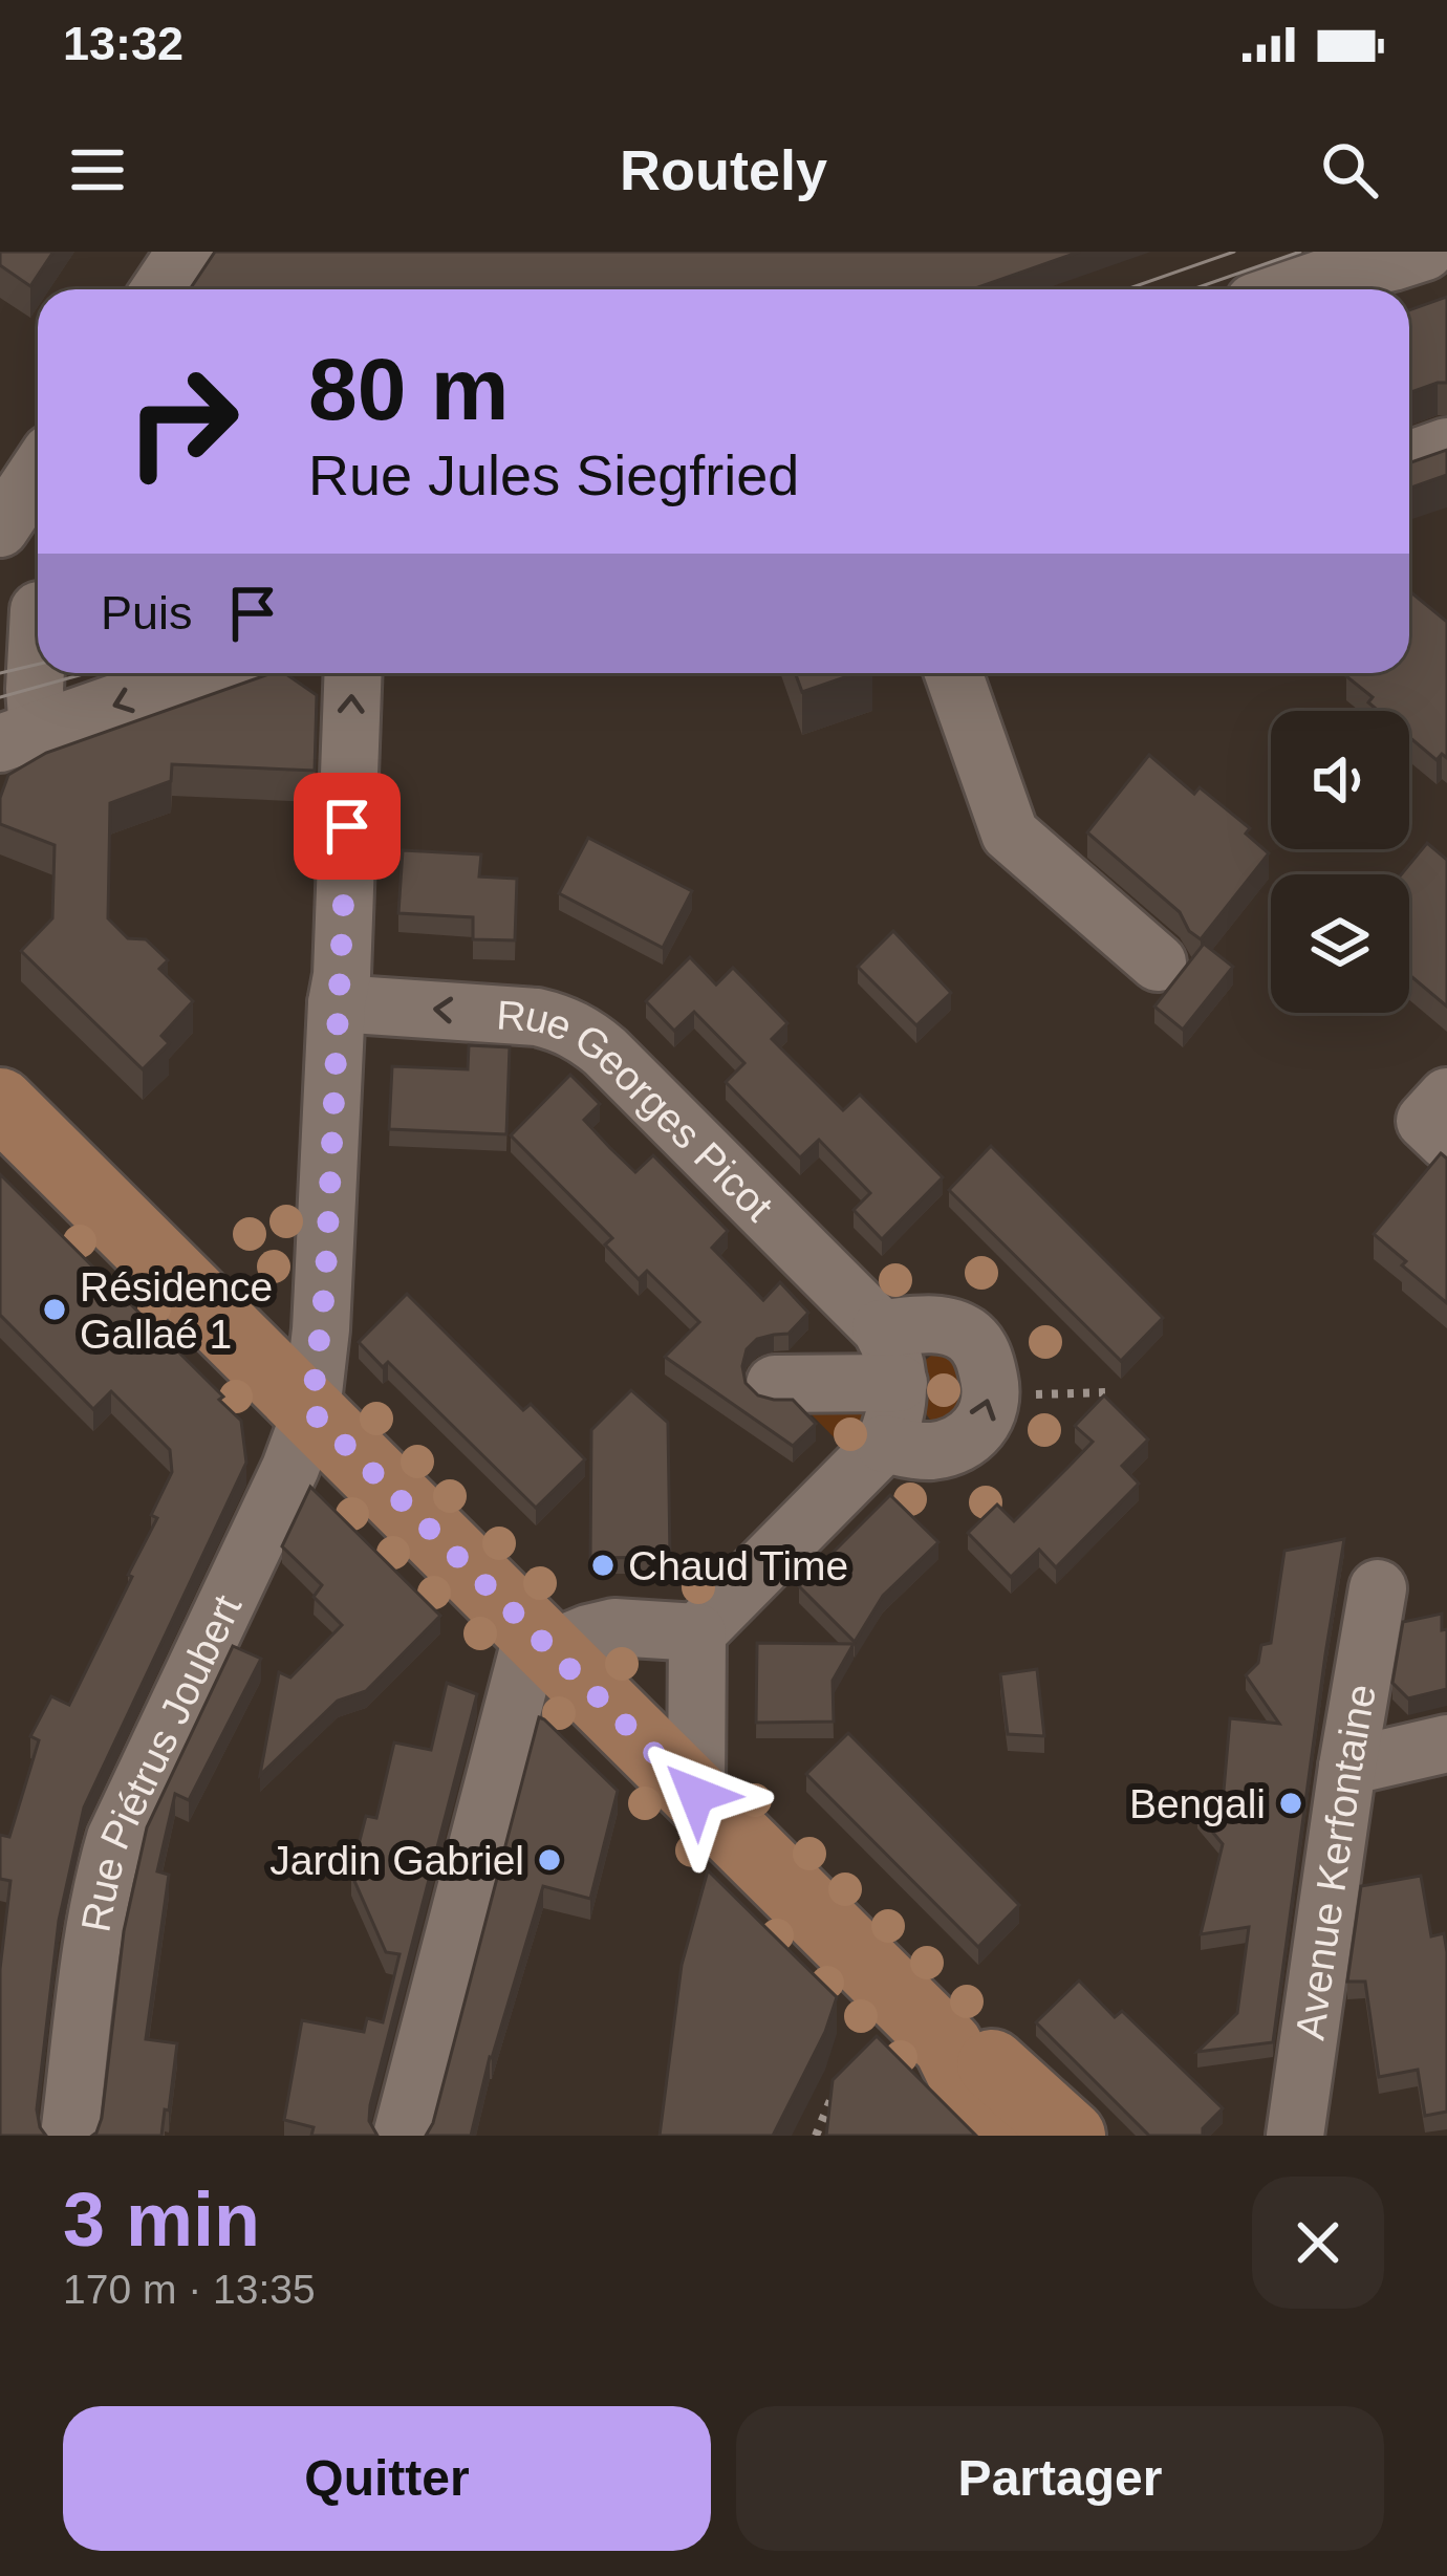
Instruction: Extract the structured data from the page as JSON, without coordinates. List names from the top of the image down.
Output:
{
  "streets": {
    "street": ["Rue Georges Picot", "Rue Piétrus Joubert", "Avenue Kerfontaine"]
  },
  "crossings": [
    ["Rue Georges Picot", "Rue Piétrus Joubert"]
  ],
  "one_way": ["Rue Georges Picot"],
  "places": [
    "Résidence Gallaé 1",
    "Chaud Time",
    "Bengali",
    "Jardin Gabriel"
  ],
  "page": {
    "status": "13:32",
    "header": "Routely",
    "turn": ["80 m", "Rue Jules Siegfried"],
    "then": "Puis",
    "heading": ["3 min", "170 m · 13:35"],
    "buttons": ["Quitter", "Partager"]
  }
}
